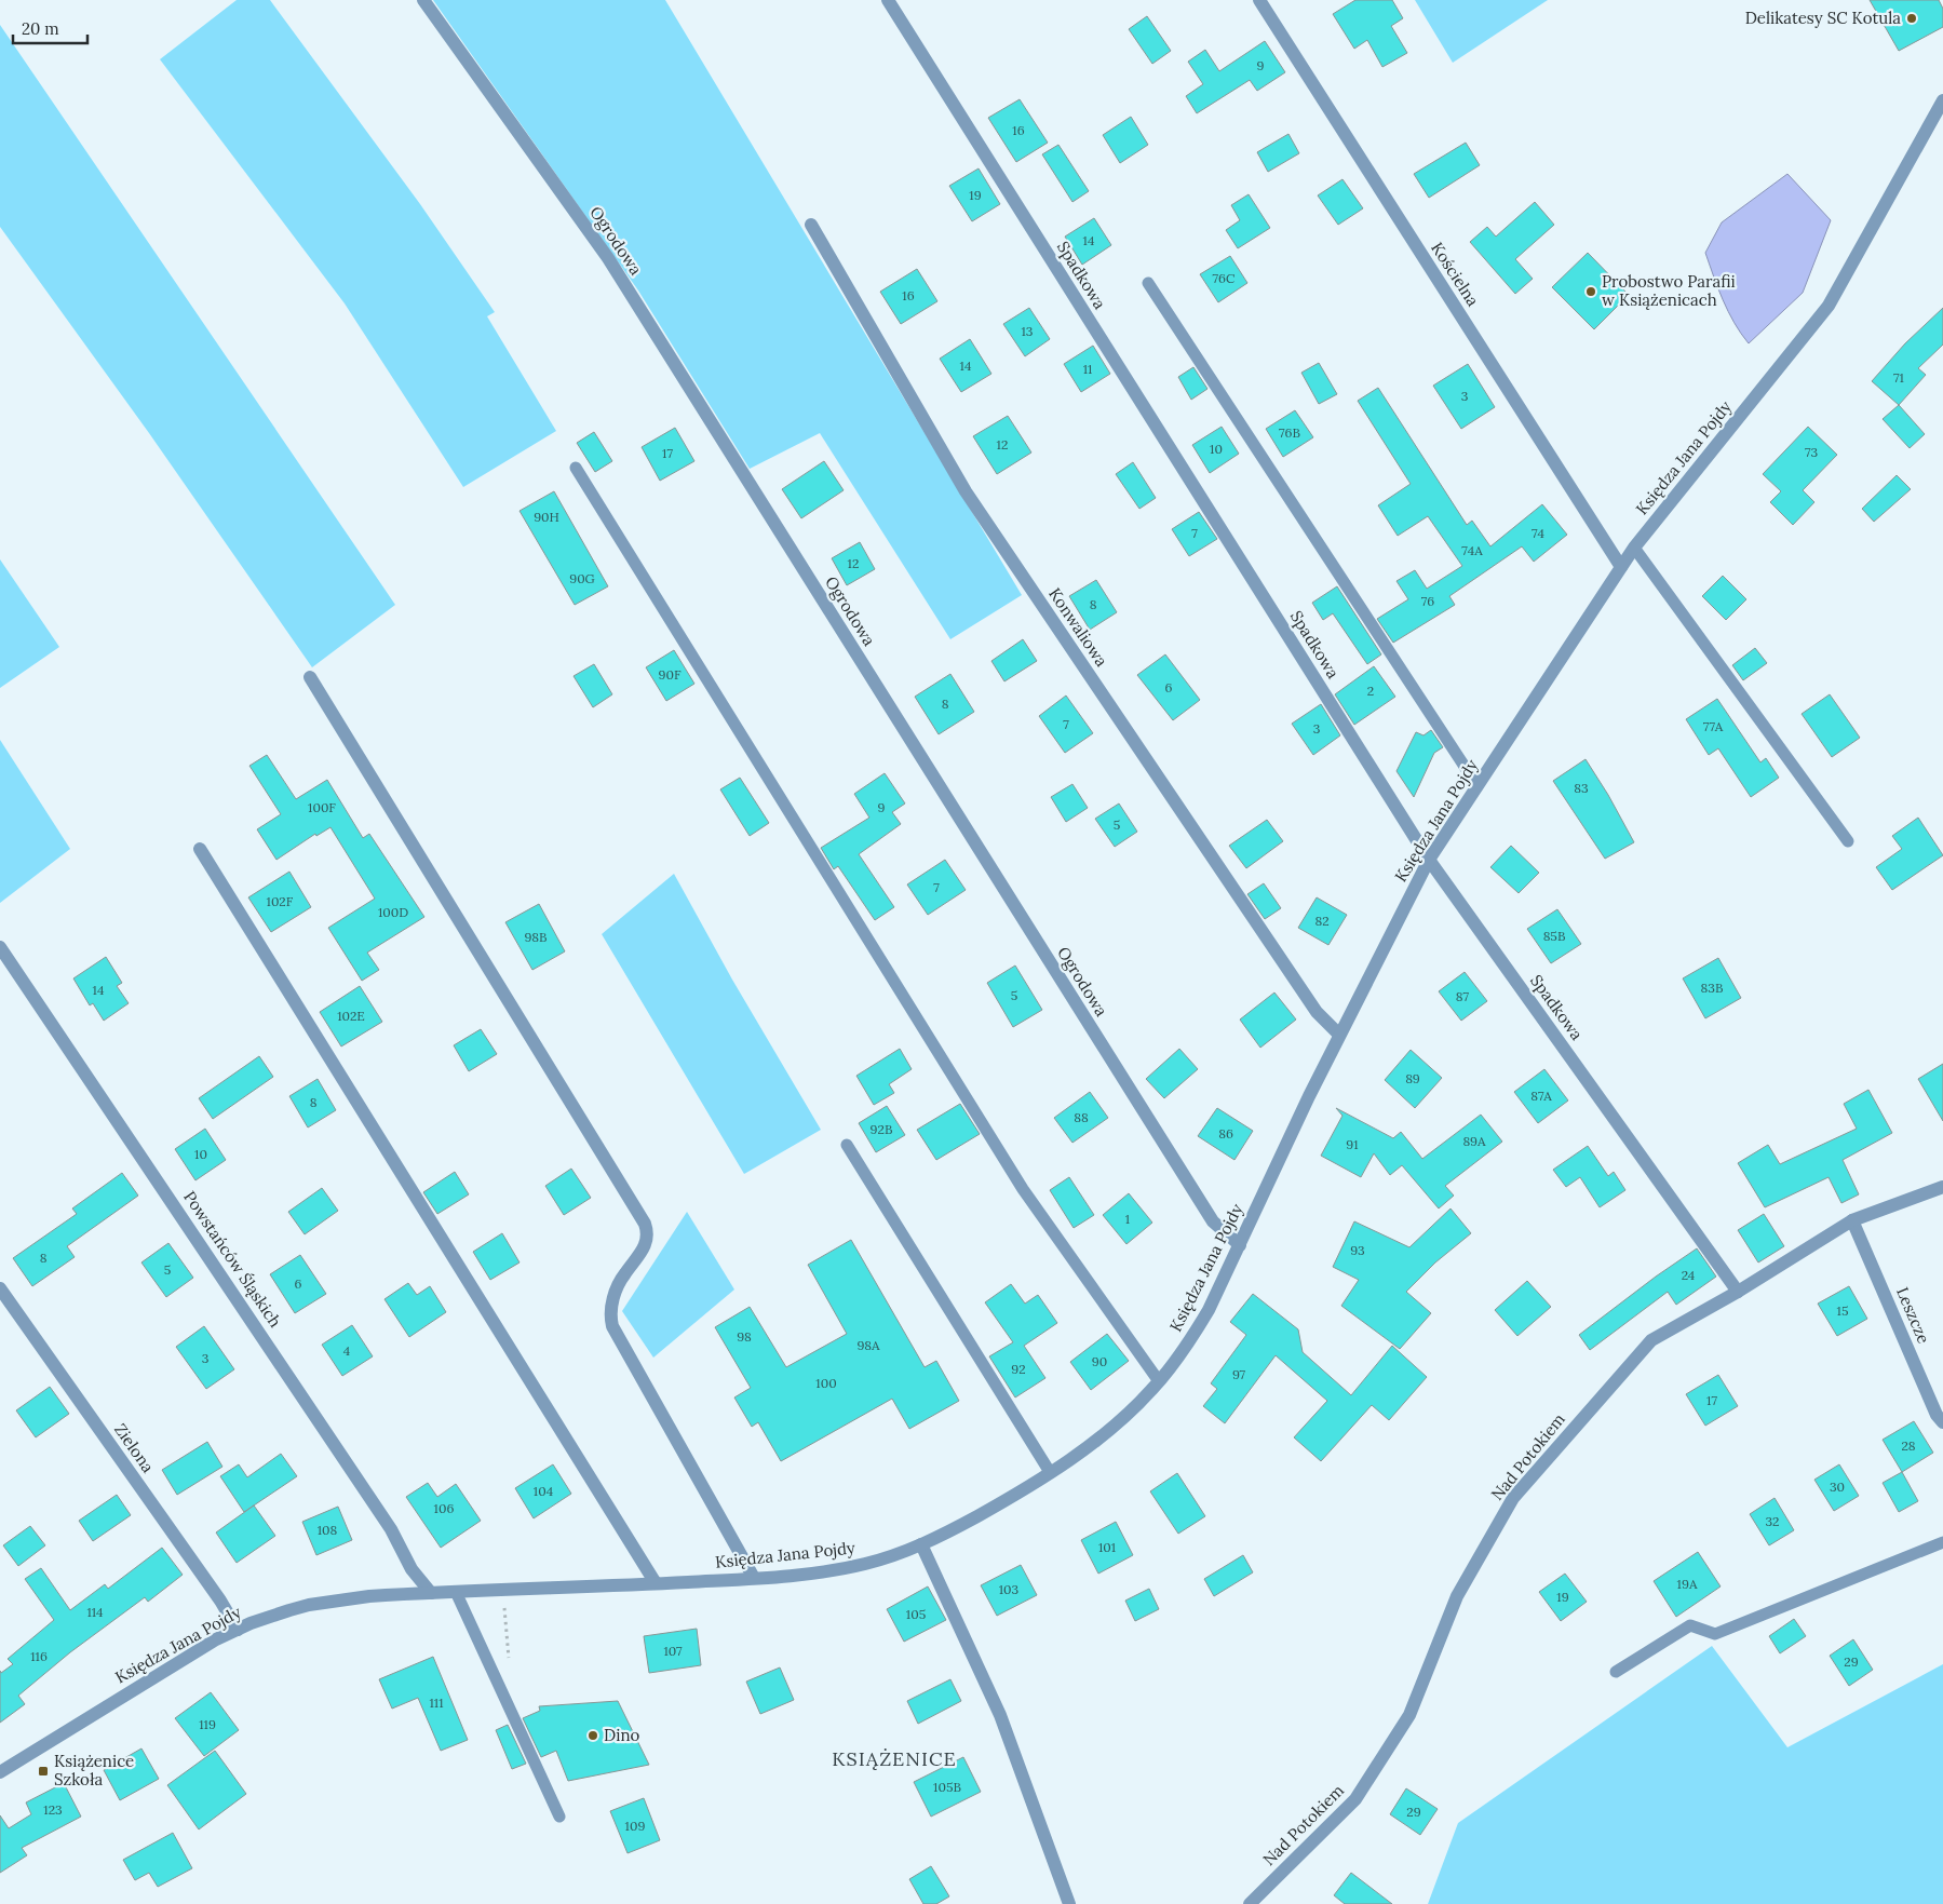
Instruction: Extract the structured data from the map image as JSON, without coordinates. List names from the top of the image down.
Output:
{
  "streets": {
    "street": [
      "Ogrodowa",
      "Kościelna",
      "Spadkowa",
      "Księdza Jana Pojdy",
      "Konwaliowa",
      "Powstańców Śląskich",
      "Leszcze",
      "Zielona",
      "Nad Potokiem"
    ]
  },
  "crossings": [
    ["Ogrodowa", "Księdza Jana Pojdy"],
    ["Kościelna", "Księdza Jana Pojdy"],
    ["Spadkowa", "Księdza Jana Pojdy"],
    ["Spadkowa", "Nad Potokiem"],
    ["Księdza Jana Pojdy", "Konwaliowa"],
    ["Księdza Jana Pojdy", "Powstańców Śląskich"],
    ["Księdza Jana Pojdy", "Zielona"],
    ["Leszcze", "Nad Potokiem"]
  ],
  "districts": ["KSIĄŻENICE"],
  "places": {
    "other": ["Delikatesy SC Kotula", "Probostwo Parafii w Książenicach", "Dino"],
    "transit": ["Książenice Szkoła"]
  },
  "house_numbers": [
    "9",
    "16",
    "19",
    "14",
    "76C",
    "16",
    "13",
    "14",
    "11",
    "71",
    "3",
    "76B",
    "12",
    "10",
    "73",
    "17",
    "90H",
    "7",
    "74",
    "74A",
    "12",
    "90G",
    "76",
    "8",
    "90F",
    "6",
    "2",
    "8",
    "7",
    "77A",
    "3",
    "83",
    "100F",
    "9",
    "5",
    "7",
    "102F",
    "100D",
    "82",
    "85B",
    "98B",
    "83B",
    "14",
    "5",
    "87",
    "102E",
    "89",
    "87A",
    "8",
    "88",
    "92B",
    "86",
    "89A",
    "91",
    "10",
    "1",
    "93",
    "8",
    "5",
    "24",
    "6",
    "15",
    "98",
    "98A",
    "4",
    "3",
    "90",
    "92",
    "97",
    "100",
    "17",
    "28",
    "30",
    "104",
    "106",
    "32",
    "108",
    "101",
    "19A",
    "103",
    "19",
    "114",
    "105",
    "107",
    "116",
    "29",
    "111",
    "119",
    "105B",
    "123",
    "29",
    "109"
  ],
  "scale_bar": "20 m"
}
